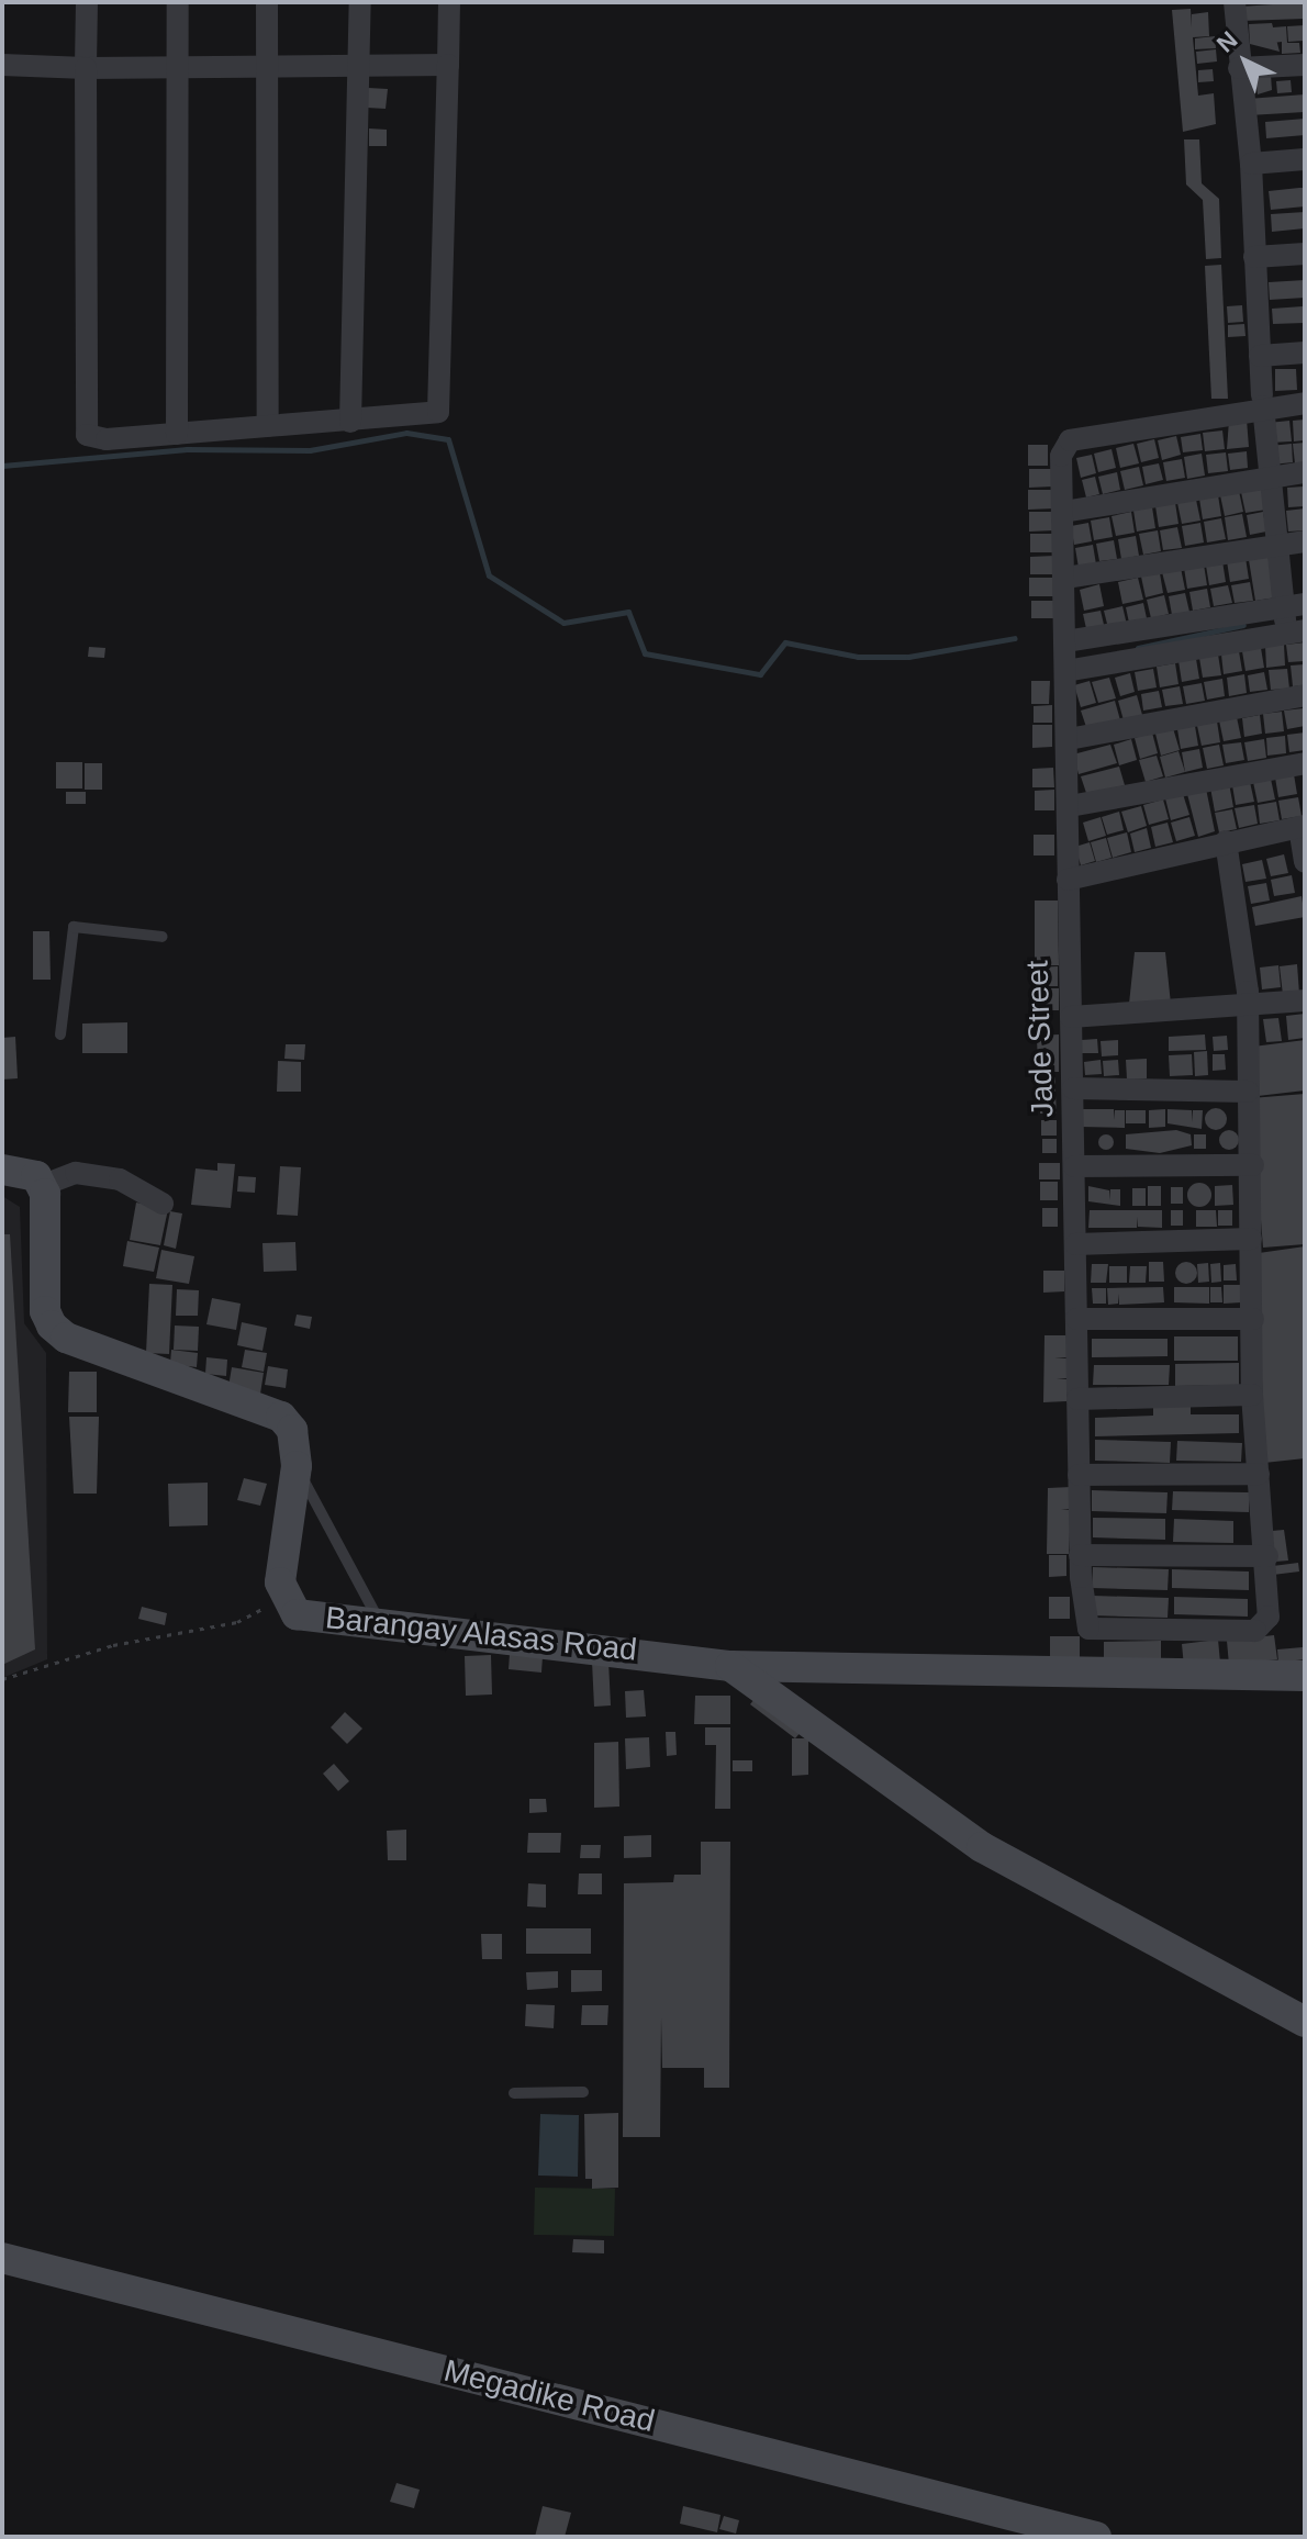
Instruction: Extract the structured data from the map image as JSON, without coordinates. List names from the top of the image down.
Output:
{
  "streets": {
    "street": ["Jade Street", "Barangay Alasas Road", "Megadike Road"]
  },
  "north": "top left"
}
